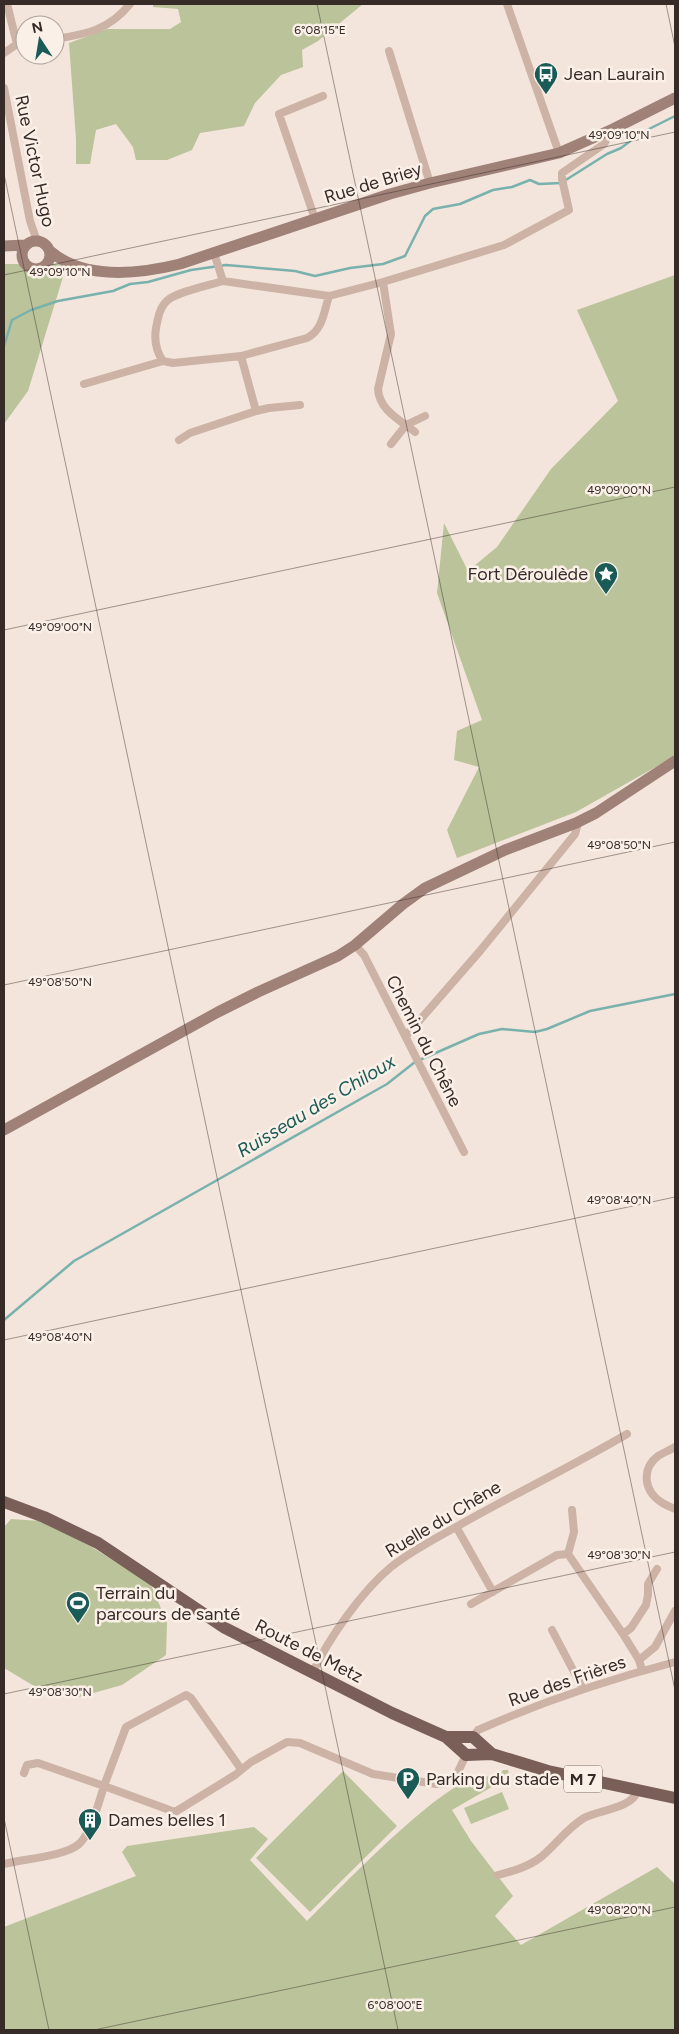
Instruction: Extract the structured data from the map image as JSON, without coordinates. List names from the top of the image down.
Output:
{
  "streets": {
    "main road": ["Route de Metz", "M 7"],
    "street": [
      "Rue Victor Hugo",
      "Rue de Briey",
      "Chemin du Chêne",
      "Ruelle du Chêne",
      "Rue des Frières"
    ]
  },
  "crossings": [
    ["Rue Victor Hugo", "Rue de Briey"],
    ["Ruelle du Chêne", "Route de Metz"],
    ["Route de Metz", "Rue des Frières"],
    ["Route de Metz", "M 7"],
    ["Rue des Frières", "M 7"]
  ],
  "water": ["Ruisseau des Chiloux"],
  "places": {
    "bus stop": ["Jean Laurain"],
    "place": ["Fort Déroulède"],
    "sports": ["Terrain du parcours de santé"],
    "parking": ["Parking du stade"],
    "building": ["Dames belles 1"]
  },
  "north": "top",
  "coordinates": [
    "6°08'15\"E",
    "49°09'10\"N",
    "49°09'00\"N",
    "49°08'50\"N",
    "49°08'40\"N",
    "49°08'30\"N",
    "49°08'20\"N",
    "6°08'00\"E"
  ]
}
